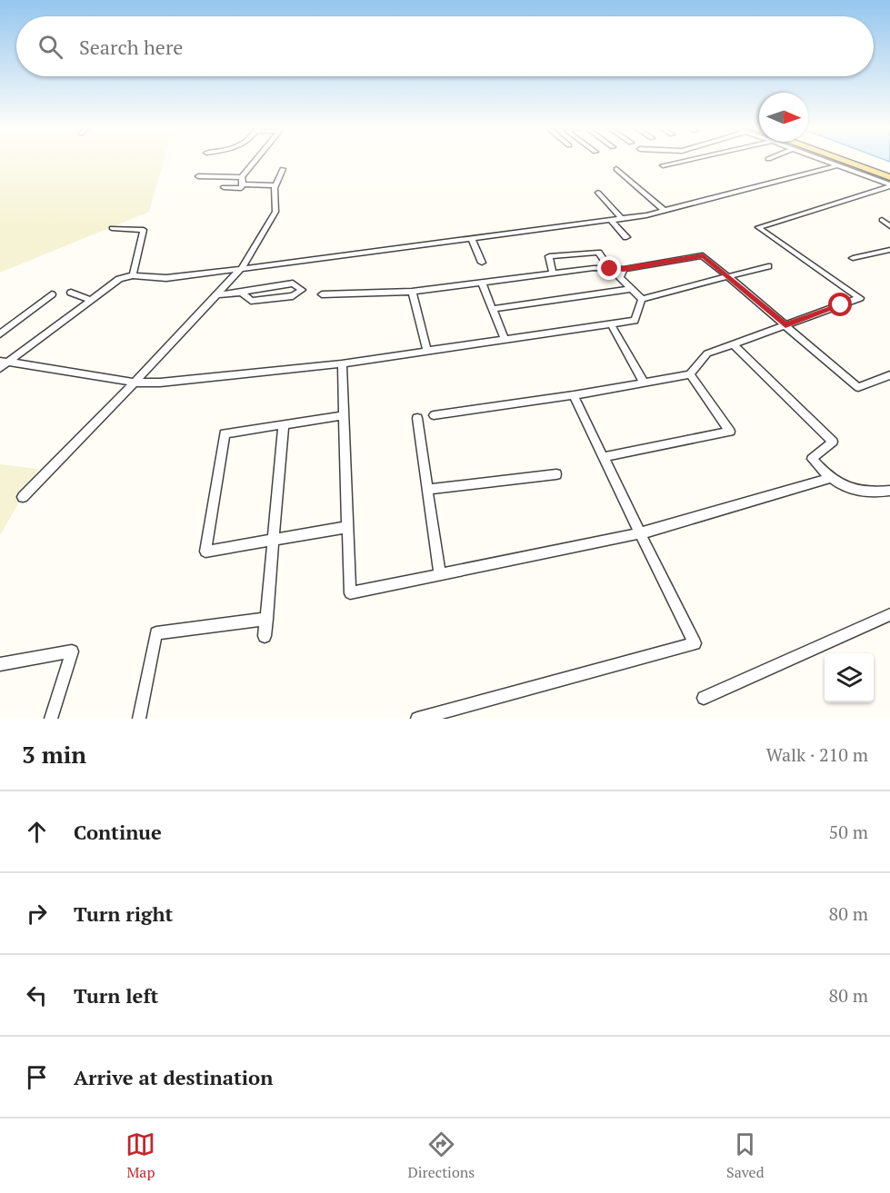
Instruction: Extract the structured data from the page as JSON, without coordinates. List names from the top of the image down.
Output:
{
  "north": "right",
  "page": {
    "search": "Search here",
    "heading": ["3 min", "Walk · 210 m"],
    "list": [
      ["Continue", "50 m"],
      ["Turn right", "80 m"],
      ["Turn left", "80 m"],
      "Arrive at destination"
    ],
    "nav": ["Map", "Directions", "Saved"]
  }
}
